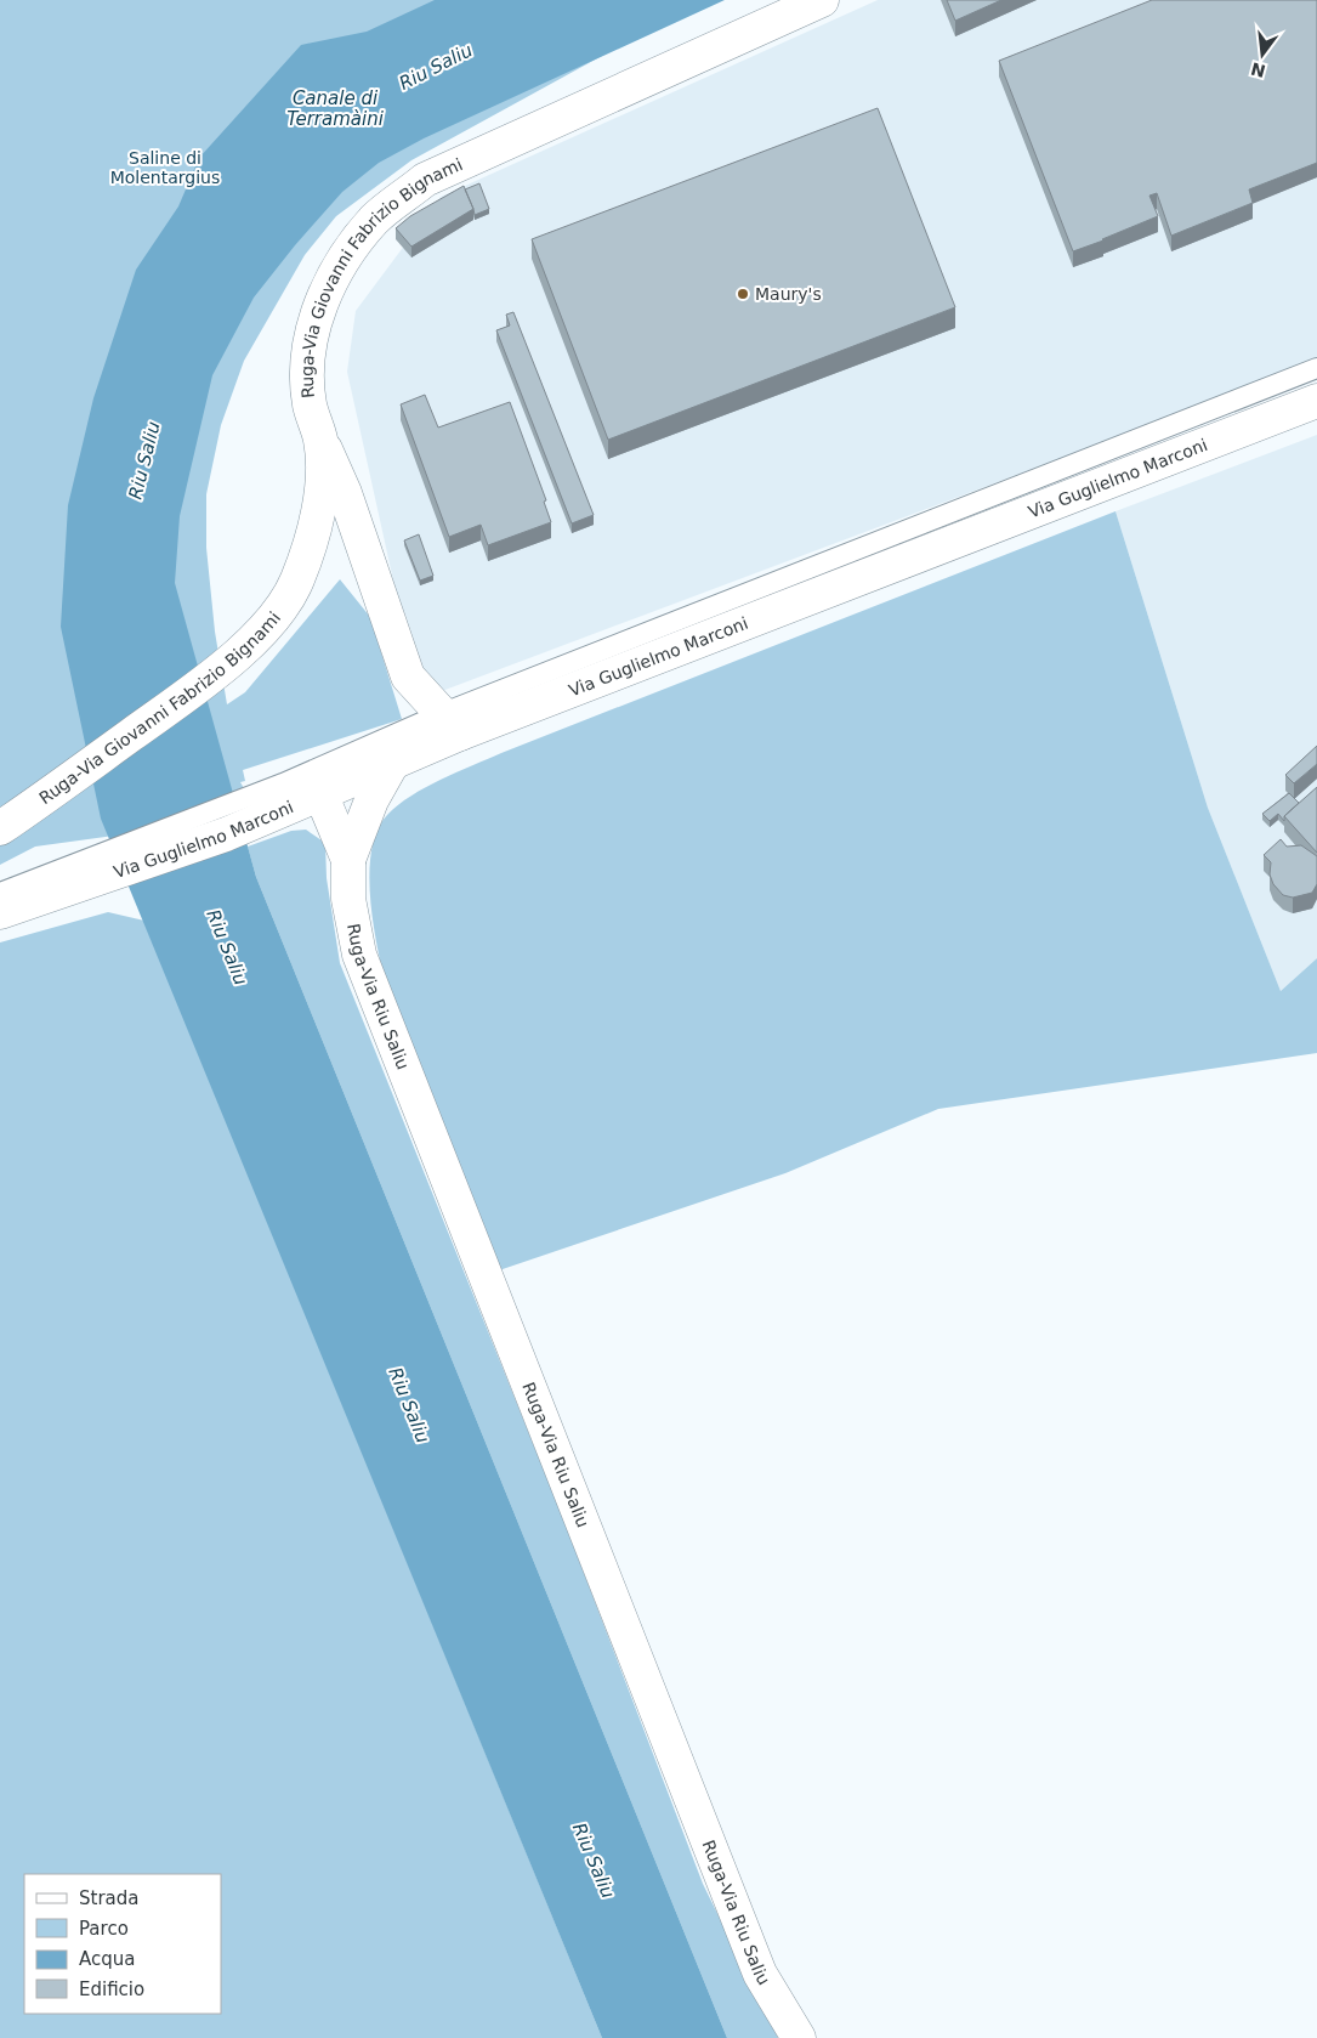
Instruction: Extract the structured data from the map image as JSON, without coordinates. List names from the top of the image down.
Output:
{
  "streets": {
    "main road": ["Ruga-Via Giovanni Fabrizio Bignami", "Via Guglielmo Marconi", "Ruga-Via Riu Saliu"]
  },
  "crossings": [
    ["Via Guglielmo Marconi", "Ruga-Via Riu Saliu"]
  ],
  "water": ["Riu Saliu", "Canale di Terramàini"],
  "parks": ["Saline di Molentargius"],
  "places": ["Maury's"],
  "legend": [
    "Strada",
    "Parco",
    "Acqua",
    "Edificio"
  ],
  "north": "bottom"
}
